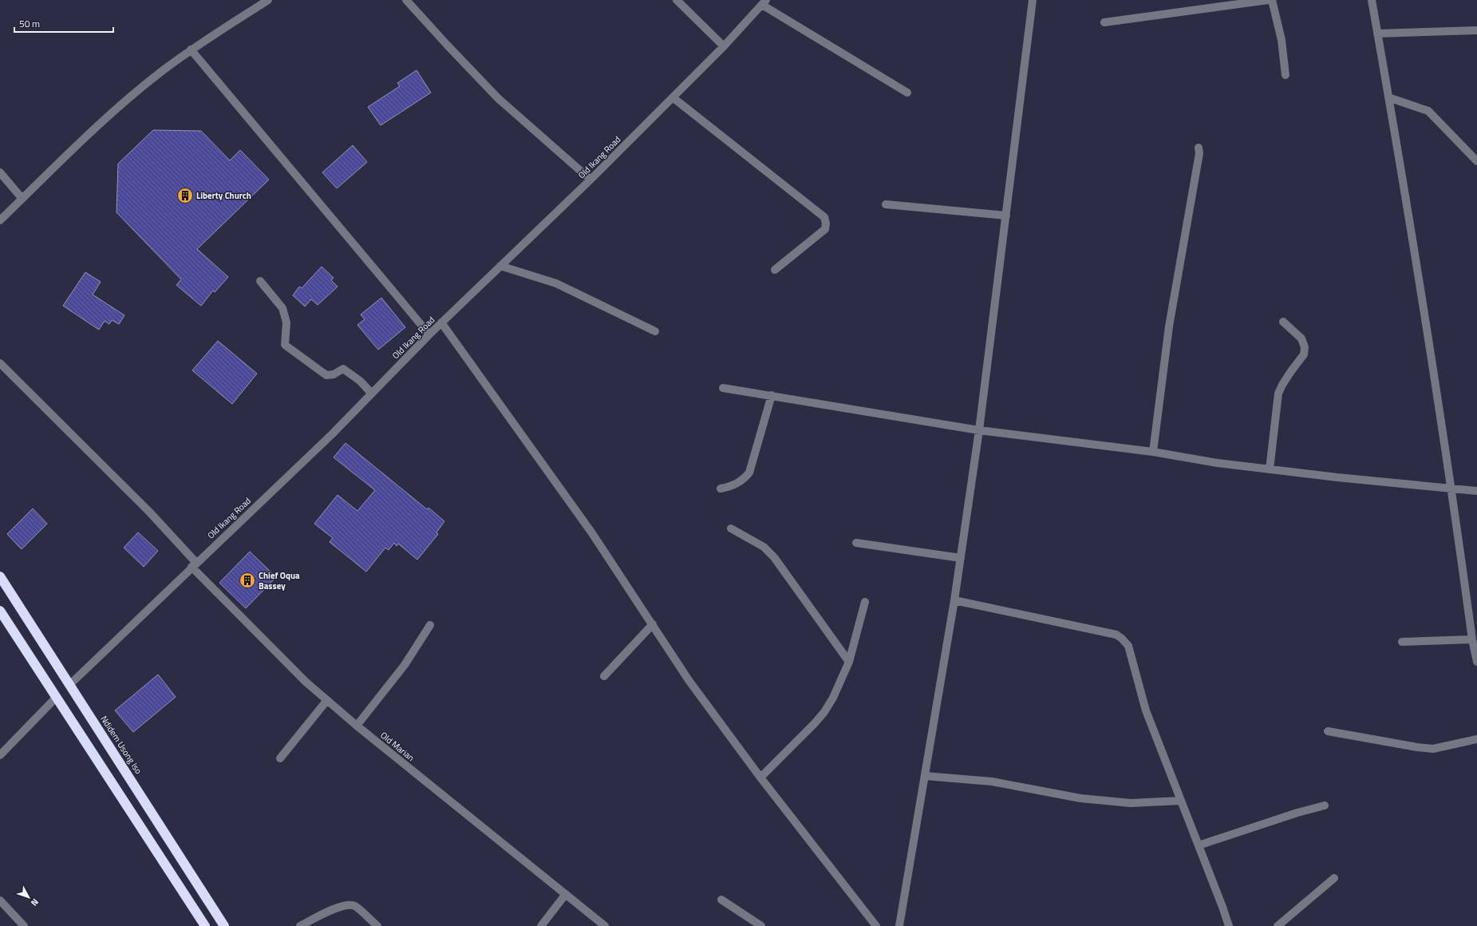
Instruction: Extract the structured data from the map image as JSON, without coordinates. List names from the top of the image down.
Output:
{
  "streets": {
    "highway": ["Ndidem Usong Iso"],
    "street": ["Old Ikang Road", "Old Marian"]
  },
  "crossings": [
    ["Old Ikang Road", "Ndidem Usong Iso"],
    ["Old Ikang Road", "Old Marian"]
  ],
  "places": {
    "building": ["Liberty Church", "Chief Oqua Bassey"]
  },
  "scale_bar": "50 m",
  "north": "bottom right"
}
